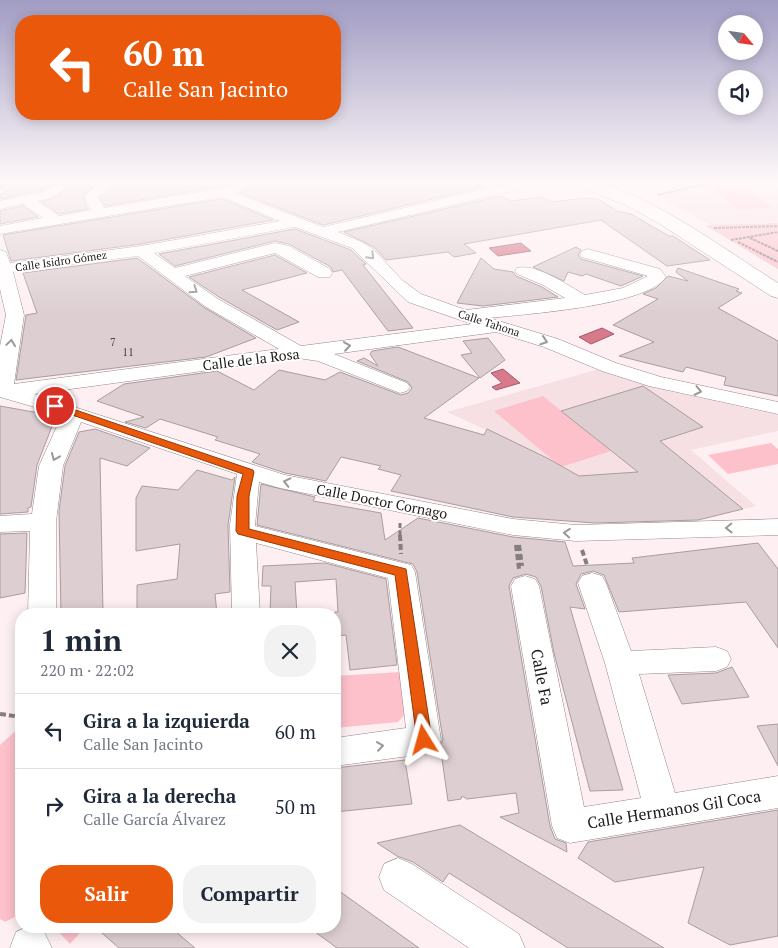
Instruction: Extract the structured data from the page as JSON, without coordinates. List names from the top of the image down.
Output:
{
  "streets": {
    "street": [
      "Calle Isidro Gómez",
      "Calle Tahona",
      "Calle de la Rosa",
      "Calle Doctor Cornago",
      "Calle Fa",
      "Calle Hermanos Gil Coca"
    ]
  },
  "crossings": [
    ["Calle Tahona", "Calle de la Rosa"],
    ["Calle de la Rosa", "Calle Doctor Cornago"],
    ["Calle Fa", "Calle Hermanos Gil Coca"]
  ],
  "house_numbers": ["7", "11"],
  "north": "bottom right",
  "page": {
    "turn": ["60 m", "Calle San Jacinto"],
    "heading": ["1 min", "220 m · 22:02"],
    "list": [
      {
        "name": "Gira a la izquierda",
        "note": "Calle San Jacinto",
        "value": "60 m"
      },
      {
        "name": "Gira a la derecha",
        "note": "Calle García Álvarez",
        "value": "50 m"
      }
    ],
    "buttons": ["Salir", "Compartir"]
  }
}
